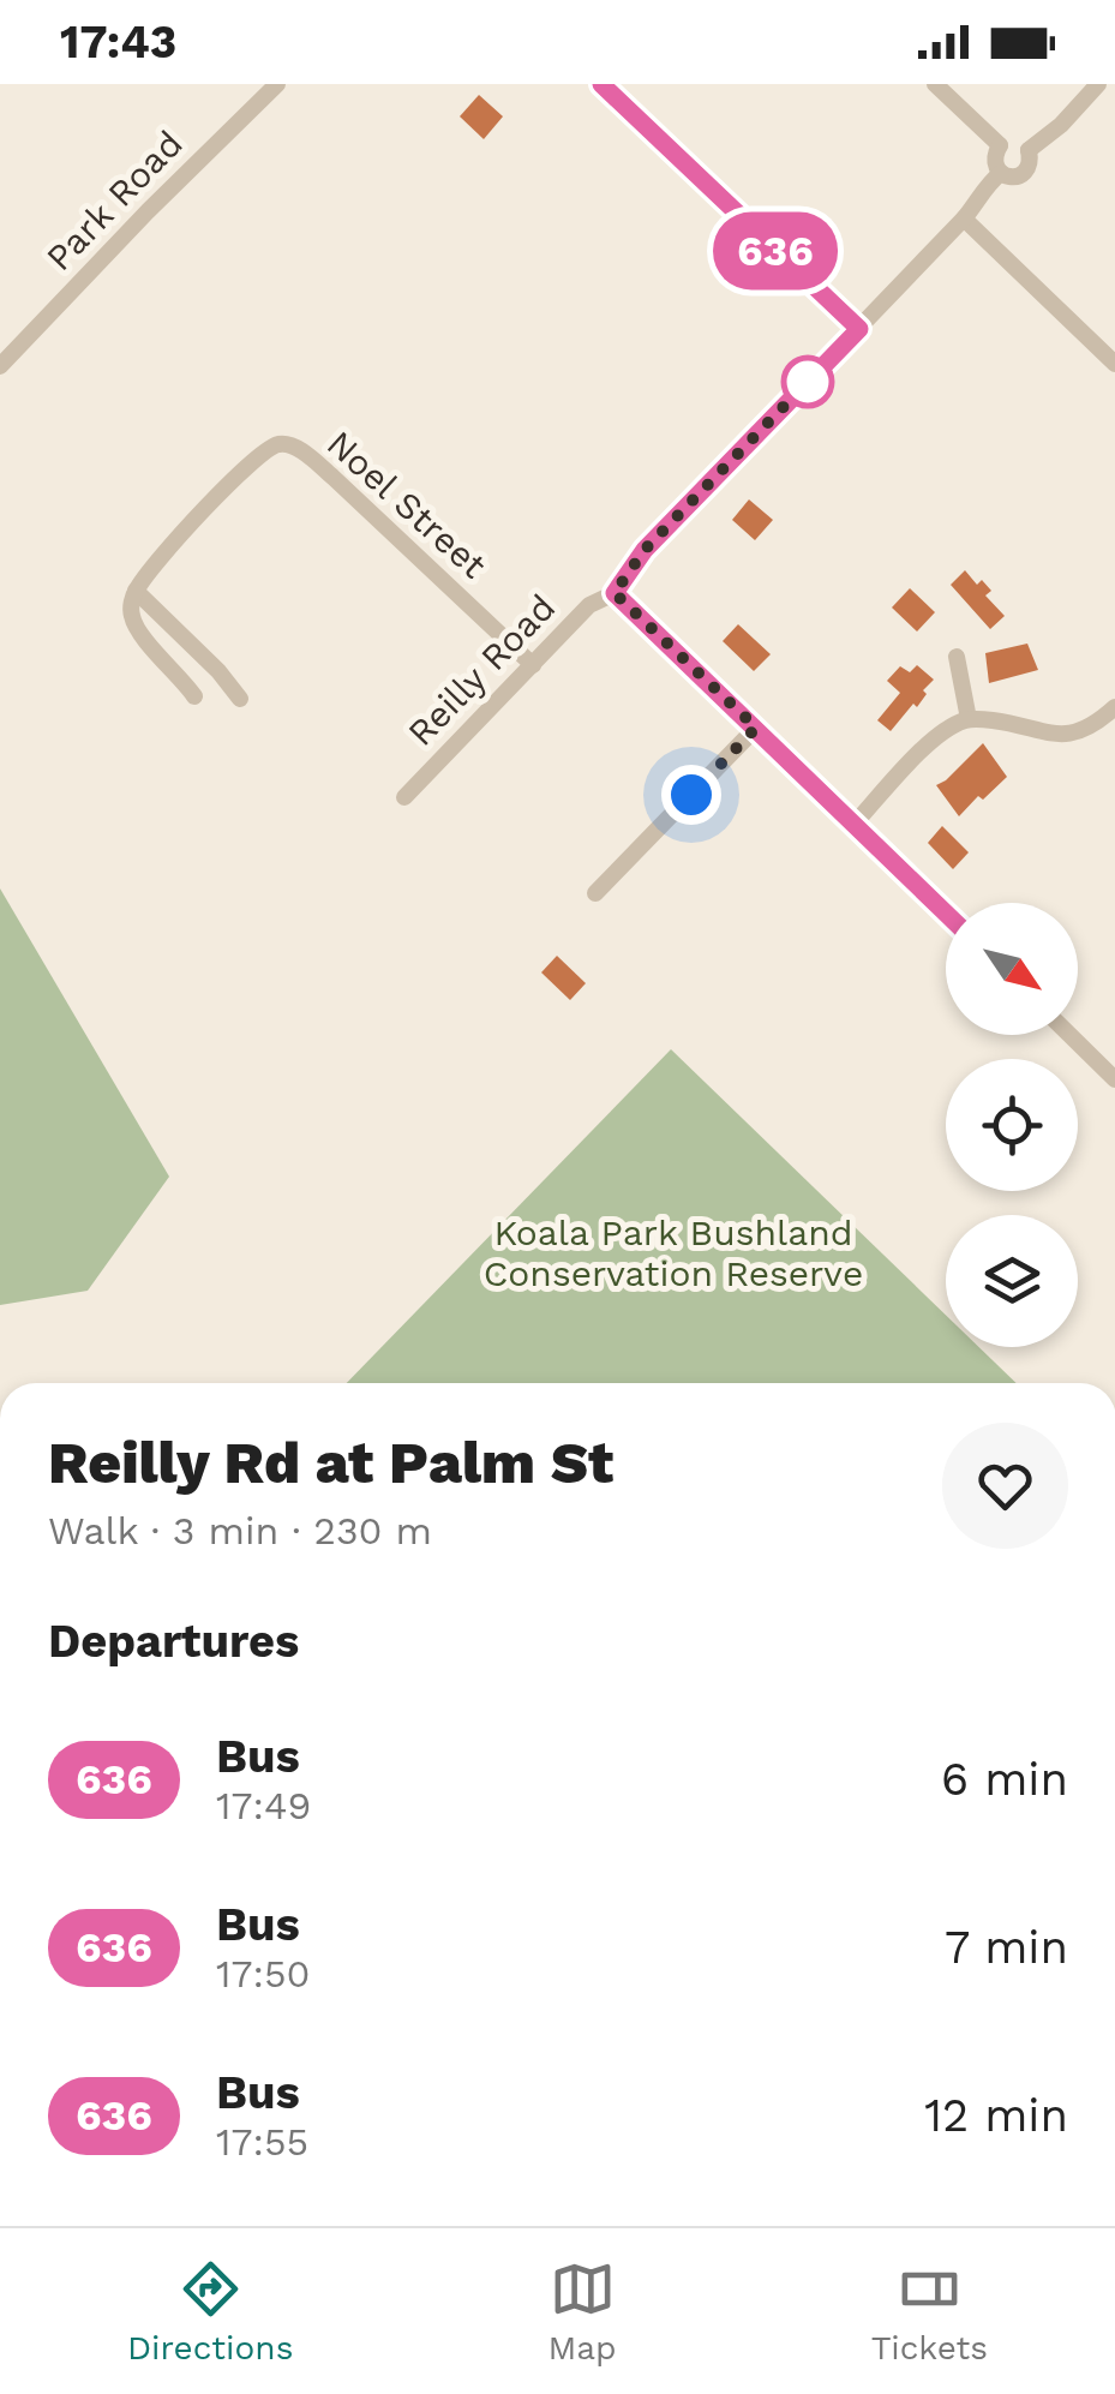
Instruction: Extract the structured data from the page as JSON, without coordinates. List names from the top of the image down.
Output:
{
  "streets": {
    "street": ["Park Road", "Noel Street", "Reilly Road"]
  },
  "crossings": [
    ["Noel Street", "Reilly Road"]
  ],
  "parks": ["Koala Park Bushland Conservation Reserve"],
  "lines": ["bus line 636"],
  "north": "bottom right",
  "page": {
    "status": "17:43",
    "on_map": "636",
    "heading": [
      ["Reilly Rd at Palm St", "Walk · 3 min · 230 m"],
      "Departures"
    ],
    "list": [
      {
        "mark": "636",
        "name": "Bus",
        "note": "17:49",
        "value": "6 min"
      },
      {
        "mark": "636",
        "name": "Bus",
        "note": "17:50",
        "value": "7 min"
      },
      {
        "mark": "636",
        "name": "Bus",
        "note": "17:55",
        "value": "12 min"
      }
    ],
    "tabs": ["Directions", "Map", "Tickets"]
  }
}
